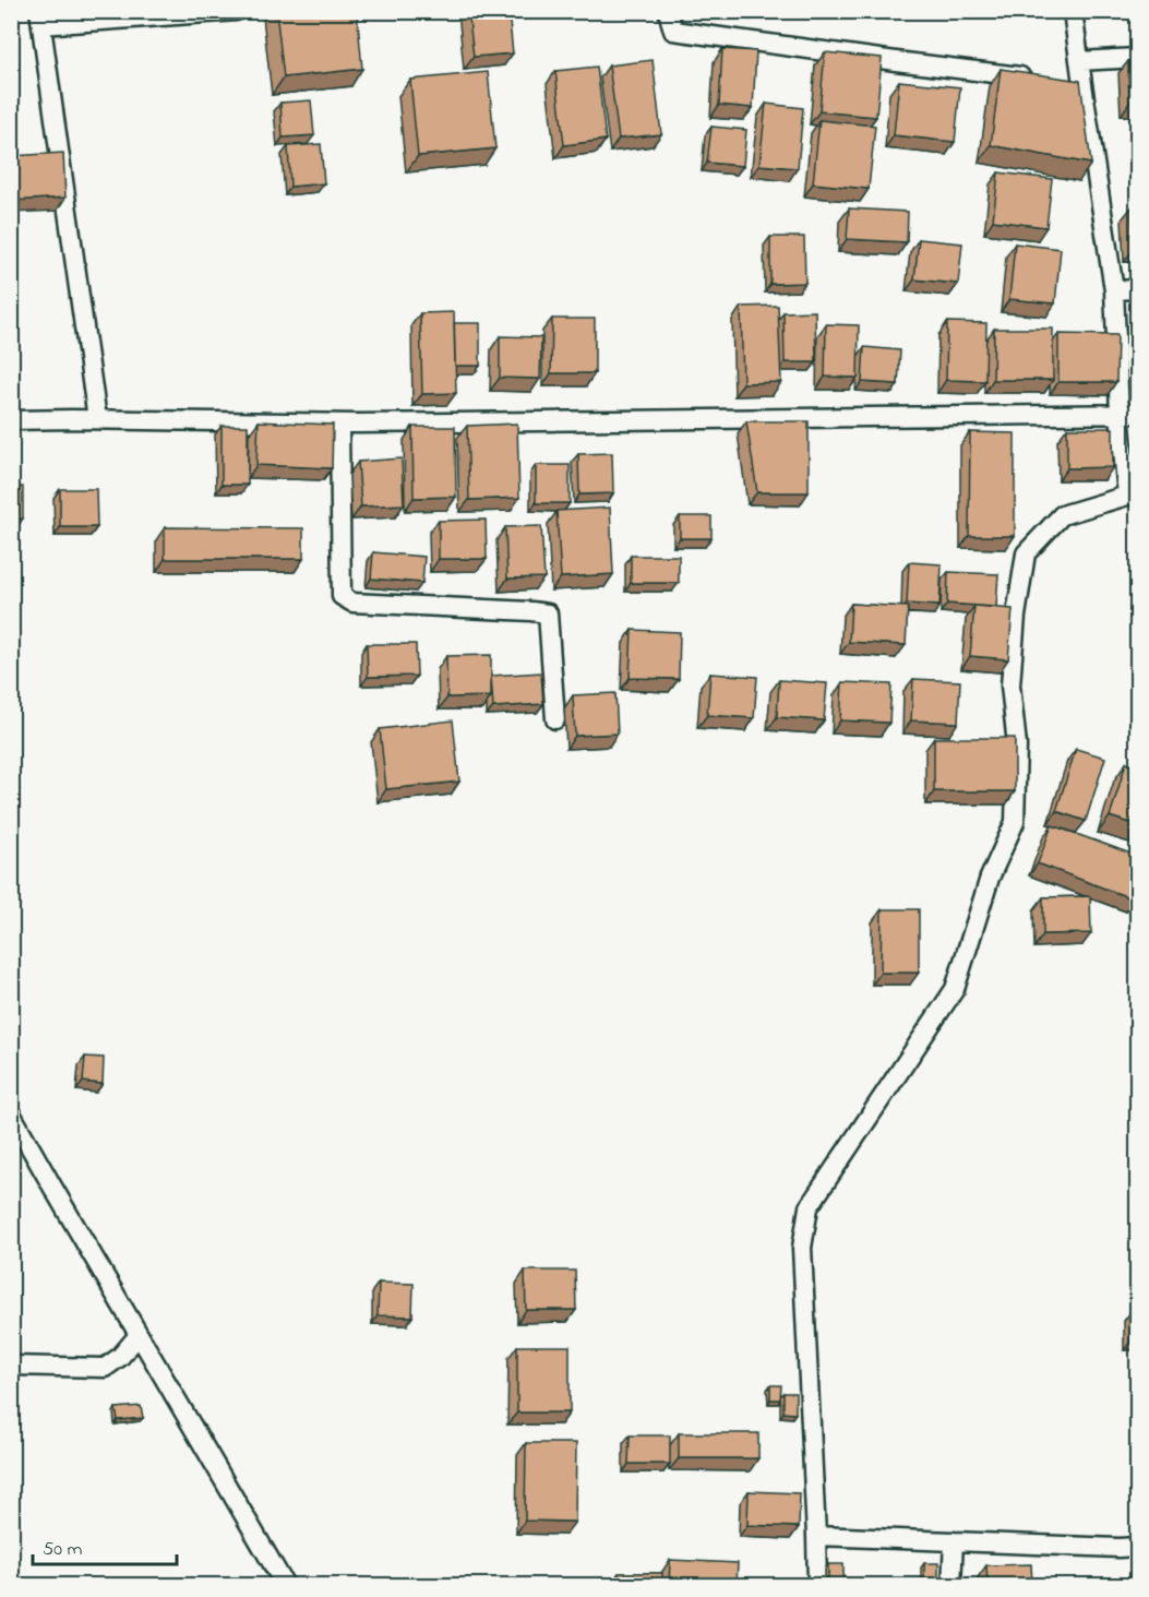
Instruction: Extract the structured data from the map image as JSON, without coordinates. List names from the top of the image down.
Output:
{
  "scale_bar": "50 m"
}
